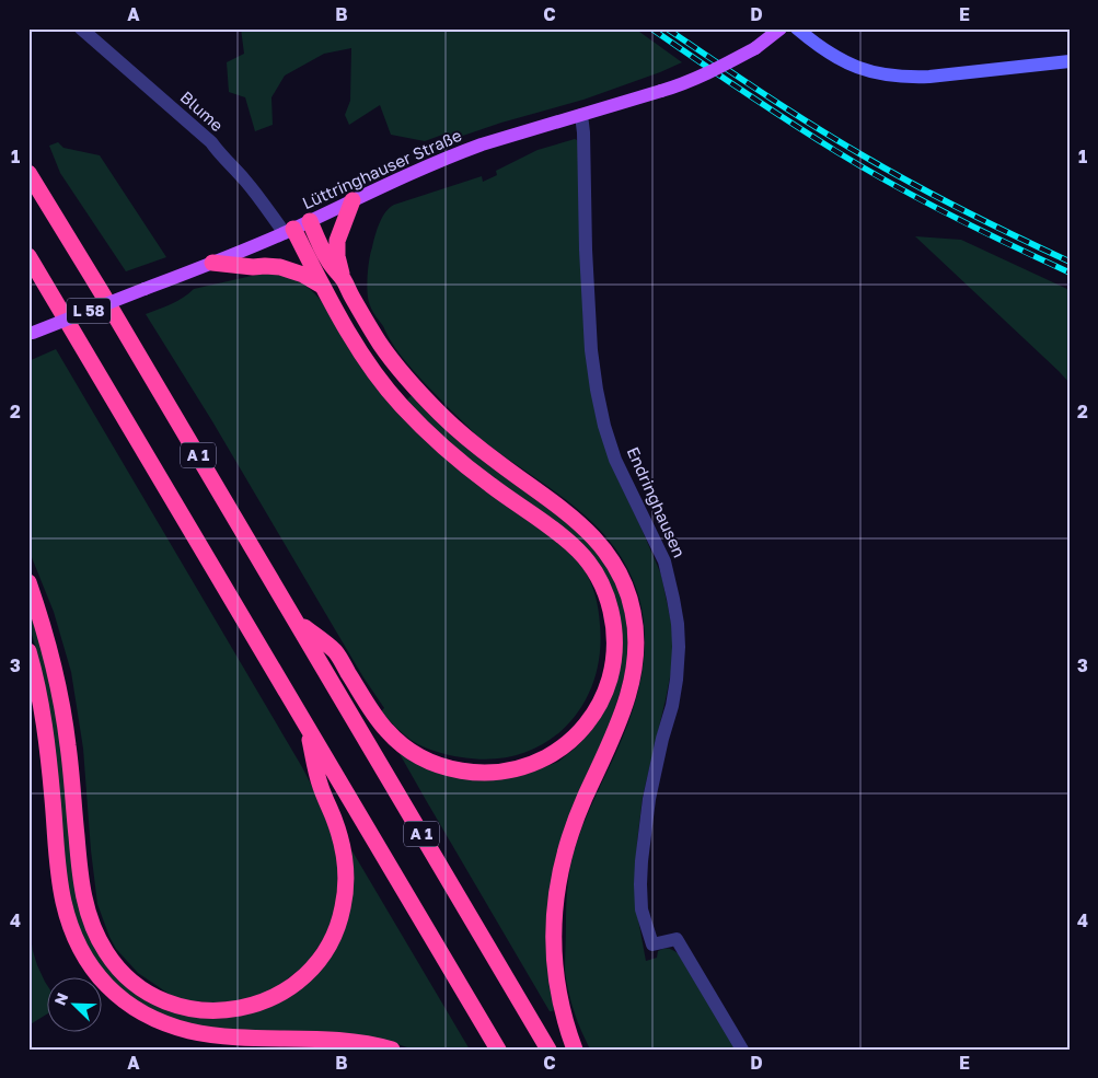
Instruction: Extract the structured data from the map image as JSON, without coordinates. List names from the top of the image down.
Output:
{
  "streets": {
    "highway": ["A 1"],
    "main road": ["Lüttringhauser Straße", "L 58"],
    "street": ["Blume", "Endringhausen"]
  },
  "crossings": [
    ["Blume", "Lüttringhauser Straße"],
    ["Lüttringhauser Straße", "Endringhausen"]
  ],
  "north": "top left",
  "grid": {
    "columns": [
      "A",
      "B",
      "C",
      "D",
      "E"
    ],
    "rows": [
      "1",
      "2",
      "3",
      "4"
    ]
  }
}
